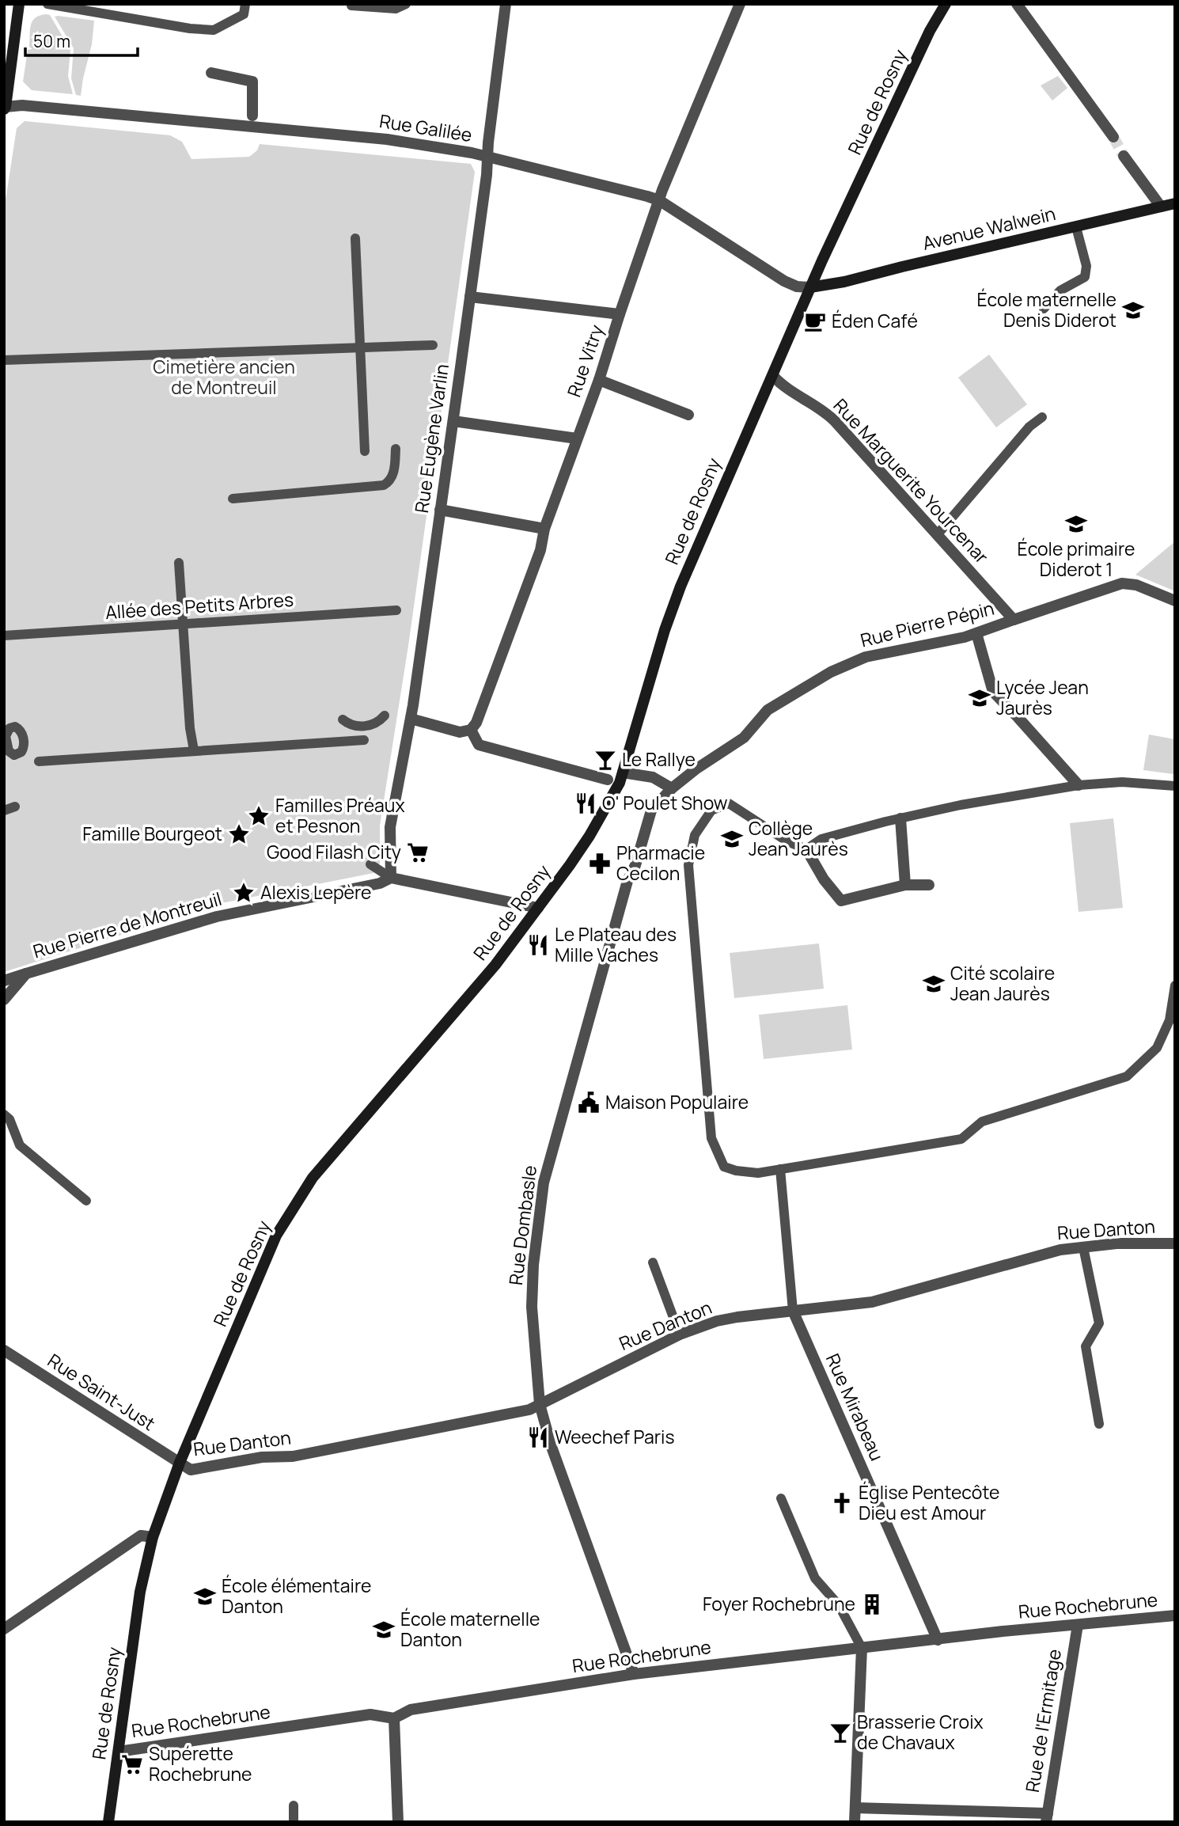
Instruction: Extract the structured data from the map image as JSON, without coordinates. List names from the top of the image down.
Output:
{
  "streets": {
    "main road": ["Rue de Rosny", "Avenue Walwein"],
    "street": [
      "Rue Galilée",
      "Rue Vitry",
      "Rue Eugène Varlin",
      "Rue Marguerite Yourcenar",
      "Rue Pierre Pépin",
      "Rue Pierre de Montreuil",
      "Rue Dombasle",
      "Rue Danton",
      "Rue Saint-Just",
      "Rue Mirabeau",
      "Rue Rochebrune",
      "Rue de l'Ermitage"
    ],
    "lane": ["Allée des Petits Arbres"]
  },
  "crossings": [
    ["Rue de Rosny", "Rue Galilée"],
    ["Rue de Rosny", "Avenue Walwein"],
    ["Rue de Rosny", "Rue Marguerite Yourcenar"],
    ["Rue de Rosny", "Rue Danton"],
    ["Rue de Rosny", "Rue Saint-Just"],
    ["Rue de Rosny", "Rue Rochebrune"],
    ["Rue Galilée", "Avenue Walwein"],
    ["Rue Galilée", "Rue Vitry"],
    ["Rue Galilée", "Rue Eugène Varlin"],
    ["Rue Eugène Varlin", "Rue Pierre de Montreuil"],
    ["Rue Marguerite Yourcenar", "Rue Pierre Pépin"],
    ["Rue Pierre Pépin", "Rue Dombasle"],
    ["Rue Dombasle", "Rue Danton"],
    ["Rue Dombasle", "Rue Rochebrune"],
    ["Rue Danton", "Rue Saint-Just"],
    ["Rue Danton", "Rue Mirabeau"],
    ["Rue Mirabeau", "Rue Rochebrune"],
    ["Rue Rochebrune", "Rue de l'Ermitage"]
  ],
  "parks": ["Cimetière ancien de Montreuil"],
  "places": {
    "school or university": [
      "École maternelle Denis Diderot",
      "École primaire Diderot 1",
      "Lycée Jean Jaurès",
      "Collège Jean Jaurès",
      "Cité scolaire Jean Jaurès",
      "École élémentaire Danton",
      "École maternelle Danton"
    ],
    "cafe": ["Éden Café"],
    "bar": ["Le Rallye", "Brasserie Croix de Chavaux"],
    "restaurant": ["O' Poulet Show", "Le Plateau des Mille Vaches", "Weechef Paris"],
    "place": ["Familles Préaux et Pesnon", "Famille Bourgeot", "Alexis Lepère"],
    "supermarket": ["Good Filash City", "Supérette Rochebrune"],
    "pharmacy": ["Pharmacie Cecilon"],
    "public building": ["Maison Populaire"],
    "church": ["Église Pentecôte Dieu est Amour"],
    "building": ["Foyer Rochebrune"]
  },
  "scale_bar": "50 m"
}
